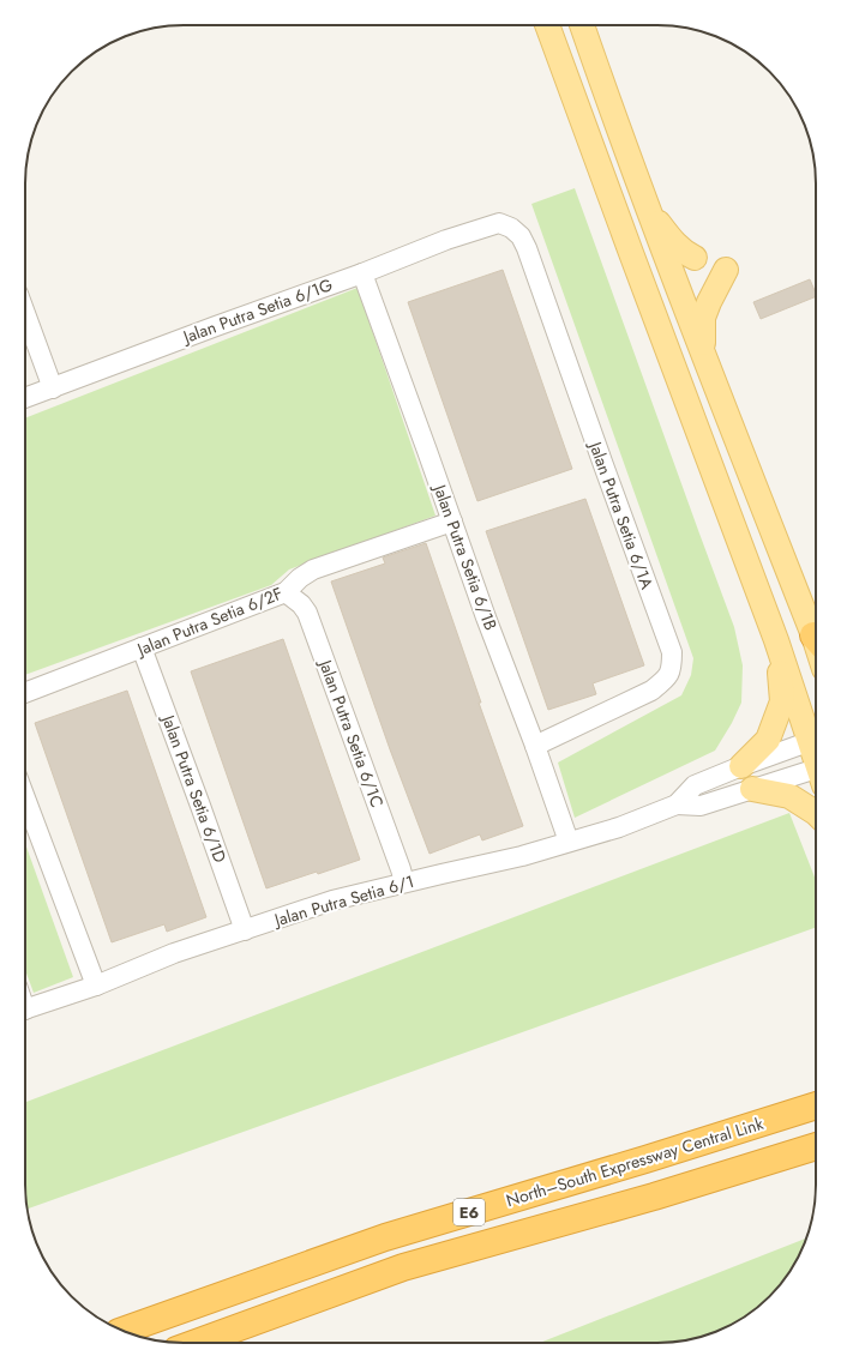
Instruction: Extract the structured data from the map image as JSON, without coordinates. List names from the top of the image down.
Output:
{
  "streets": {
    "highway": ["North–South Expressway Central Link", "E6"],
    "street": [
      "Jalan Putra Setia 6/1G",
      "Jalan Putra Setia 6/1A",
      "Jalan Putra Setia 6/1B",
      "Jalan Putra Setia 6/2F",
      "Jalan Putra Setia 6/1C",
      "Jalan Putra Setia 6/1D",
      "Jalan Putra Setia 6/1"
    ]
  },
  "crossings": [
    ["Jalan Putra Setia 6/1G", "Jalan Putra Setia 6/1A"],
    ["Jalan Putra Setia 6/1G", "Jalan Putra Setia 6/1B"],
    ["Jalan Putra Setia 6/1A", "Jalan Putra Setia 6/1B"],
    ["Jalan Putra Setia 6/1B", "Jalan Putra Setia 6/2F"],
    ["Jalan Putra Setia 6/1B", "Jalan Putra Setia 6/1"],
    ["Jalan Putra Setia 6/2F", "Jalan Putra Setia 6/1C"],
    ["Jalan Putra Setia 6/2F", "Jalan Putra Setia 6/1D"],
    ["Jalan Putra Setia 6/1C", "Jalan Putra Setia 6/1"],
    ["Jalan Putra Setia 6/1D", "Jalan Putra Setia 6/1"]
  ]
}
